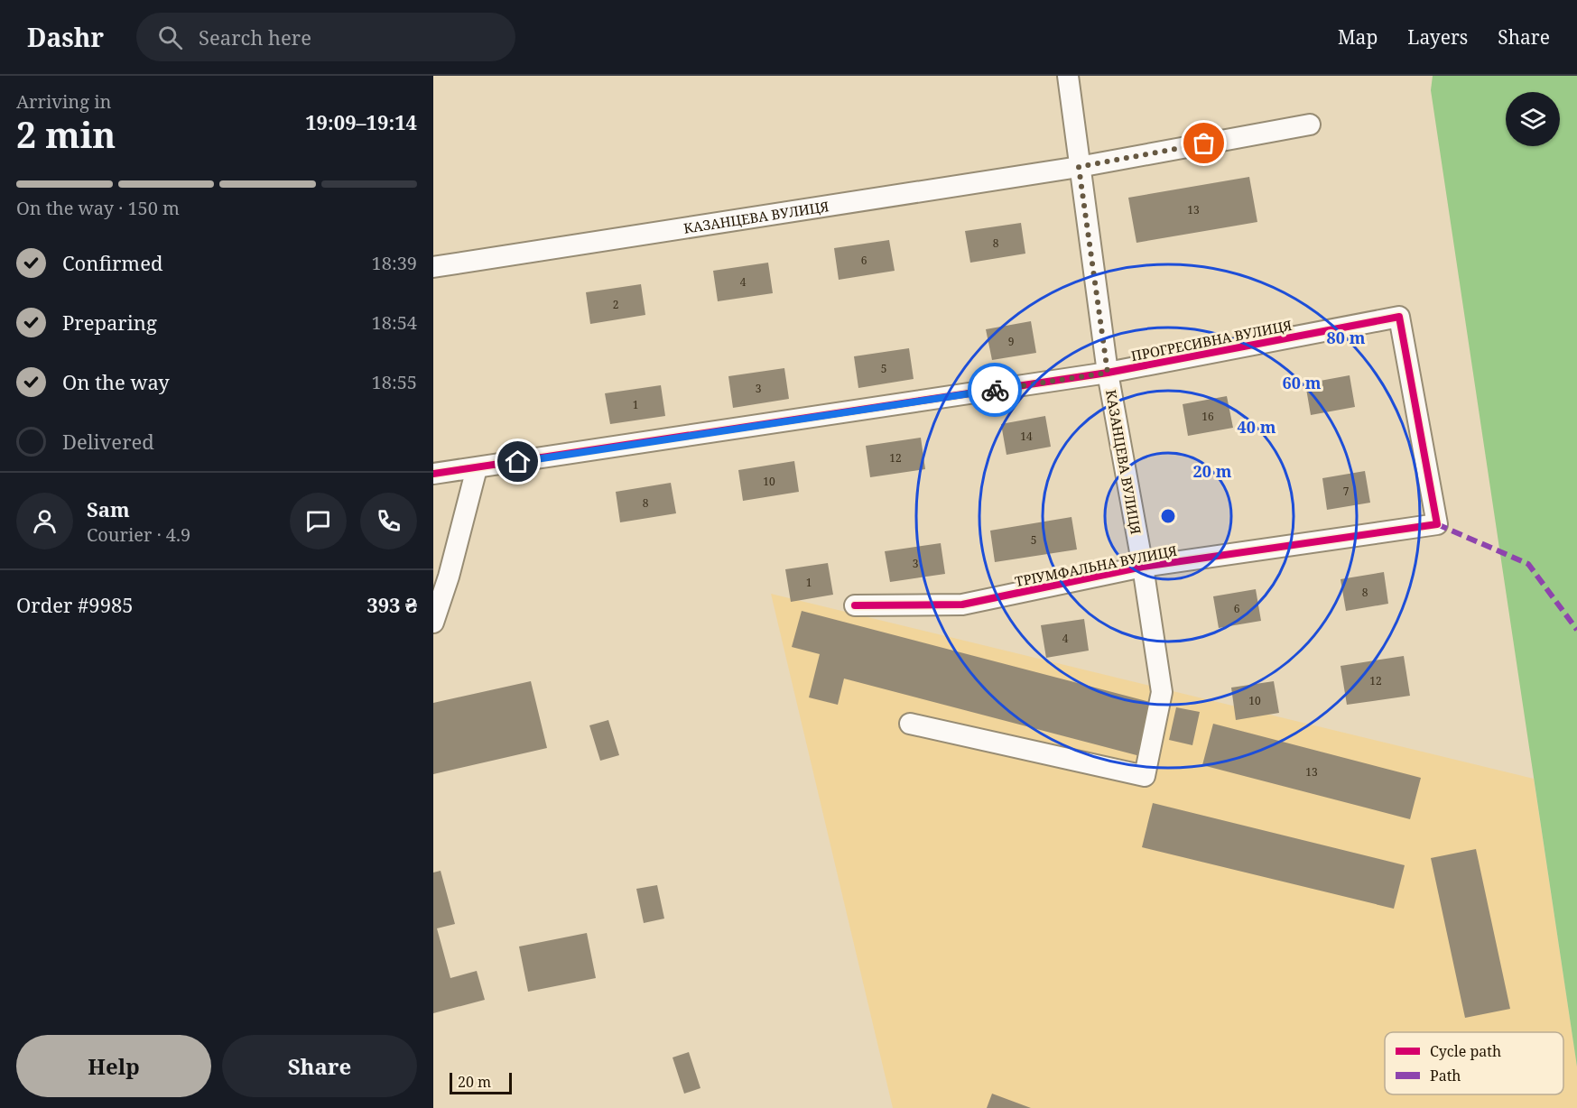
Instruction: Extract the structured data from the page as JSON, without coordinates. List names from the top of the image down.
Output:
{
  "streets": {
    "street": ["КАЗАНЦЕВА ВУЛИЦЯ", "ПРОГРЕСИВНА ВУЛИЦЯ", "ТРІУМФАЛЬНА ВУЛИЦЯ"]
  },
  "crossings": [
    ["КАЗАНЦЕВА ВУЛИЦЯ", "ПРОГРЕСИВНА ВУЛИЦЯ"],
    ["КАЗАНЦЕВА ВУЛИЦЯ", "ТРІУМФАЛЬНА ВУЛИЦЯ"],
    ["ПРОГРЕСИВНА ВУЛИЦЯ", "ТРІУМФАЛЬНА ВУЛИЦЯ"]
  ],
  "house_numbers": [
    "13",
    "8",
    "6",
    "4",
    "2",
    "9",
    "5",
    "3",
    "1",
    "16",
    "14",
    "12",
    "10",
    "7",
    "8",
    "5",
    "3",
    "1",
    "8",
    "6",
    "4",
    "12",
    "10",
    "13"
  ],
  "legend": ["Cycle path", "Path"],
  "scale_bar": "20 m",
  "page": {
    "header": "Dashr",
    "search": "Search here",
    "nav": ["Map", "Layers", "Share"],
    "heading": ["2 min", "Arriving in", "19:09–19:14"],
    "panel": [
      "Sam",
      "Courier · 4.9",
      "Order #9985",
      "393 ₴"
    ],
    "bar": "On the way · 150 m",
    "list": [
      ["Confirmed", "18:39"],
      ["Preparing", "18:54"],
      ["On the way", "18:55"],
      "Delivered"
    ],
    "buttons": ["Help", "Share"],
    "scale": "20 m"
  },
  "rings": [
    "80 m",
    "60 m",
    "40 m",
    "20 m"
  ]
}
